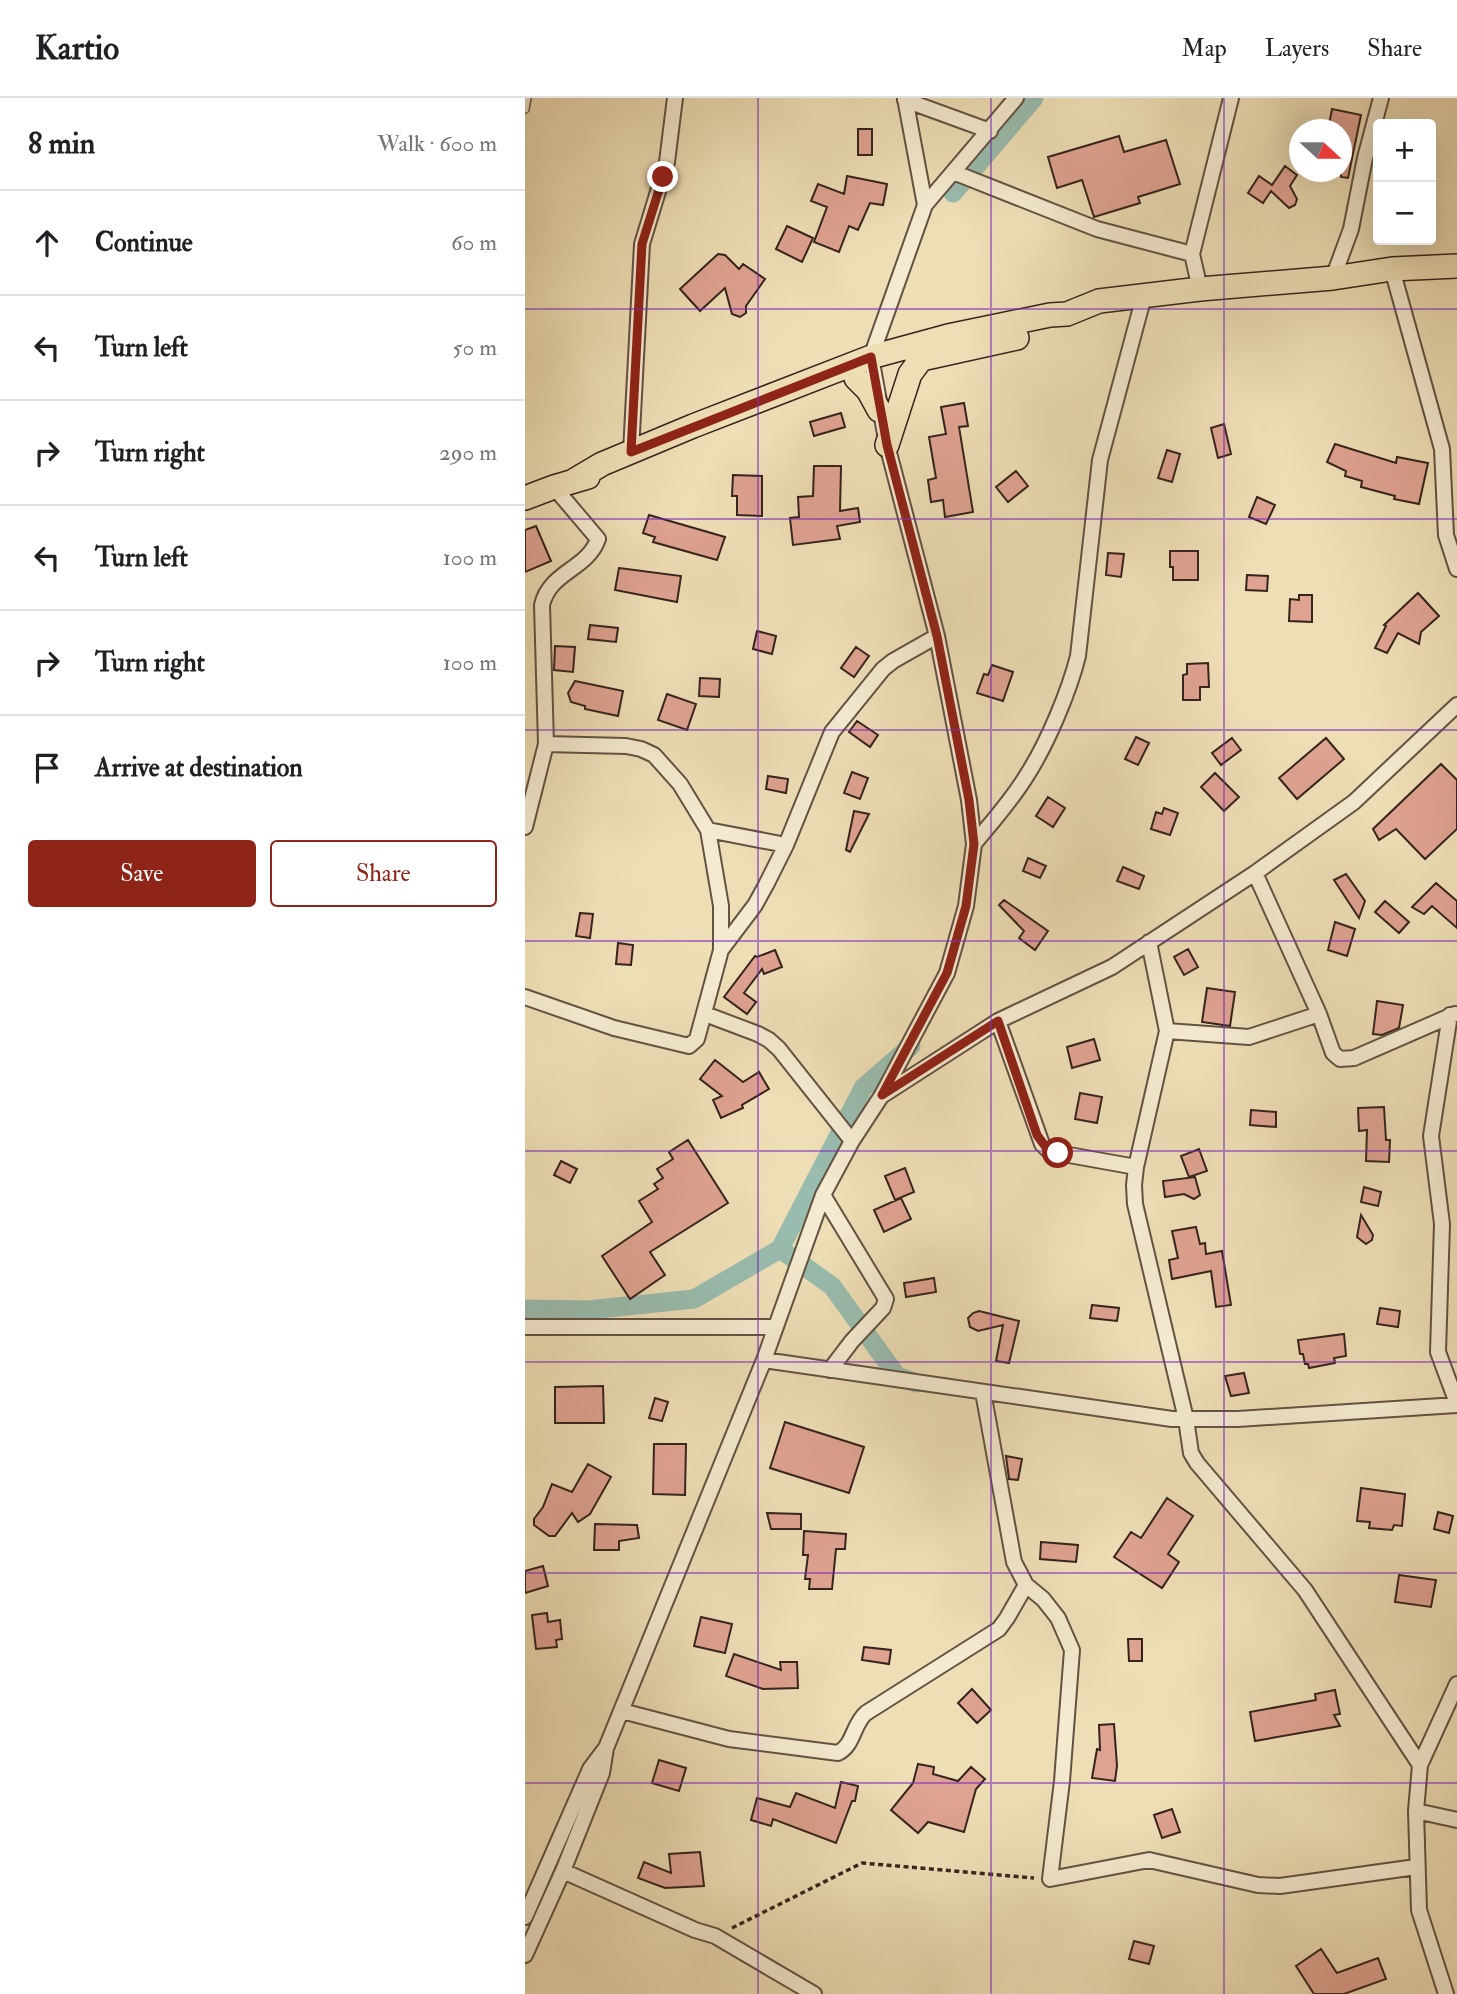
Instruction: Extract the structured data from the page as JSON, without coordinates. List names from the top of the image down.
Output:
{
  "north": "right",
  "page": {
    "header": "Kartio",
    "nav": ["Map", "Layers", "Share"],
    "heading": ["8 min", "Walk · 600 m"],
    "map_buttons": ["+", "−"],
    "list": [
      ["Continue", "60 m"],
      ["Turn left", "50 m"],
      ["Turn right", "290 m"],
      ["Turn left", "100 m"],
      ["Turn right", "100 m"],
      "Arrive at destination"
    ],
    "buttons": ["Save", "Share"]
  }
}
